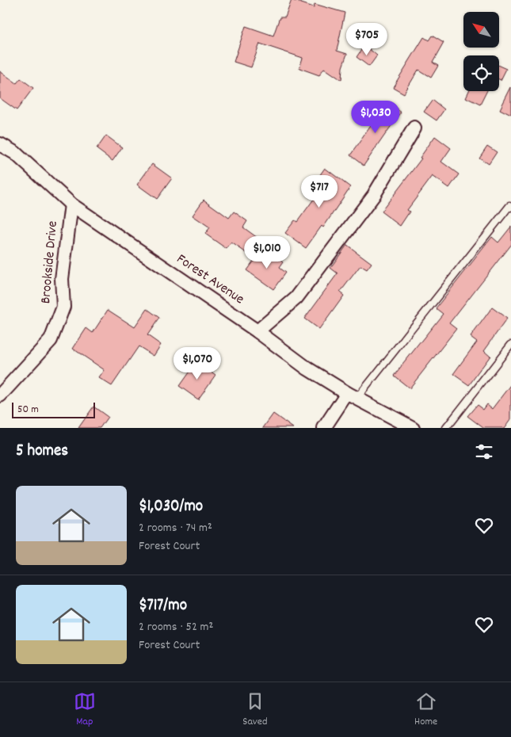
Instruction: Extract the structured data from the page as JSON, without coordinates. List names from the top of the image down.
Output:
{
  "streets": {
    "street": ["Brookside Drive", "Forest Avenue"]
  },
  "crossings": [
    ["Brookside Drive", "Forest Avenue"]
  ],
  "scale_bar": "50 m",
  "north": "top left",
  "page": {
    "price": [
      "$705",
      "$1,030",
      "$717",
      "$1,010",
      "$1,070"
    ],
    "scale": "50 m",
    "heading": "5 homes",
    "list": [
      {
        "name": "$1,030/mo",
        "note": "2 rooms · 74 m² · Forest Court"
      },
      {
        "name": "$717/mo",
        "note": "2 rooms · 52 m² · Forest Court"
      }
    ],
    "tabs": ["Map", "Saved", "Home"]
  }
}
